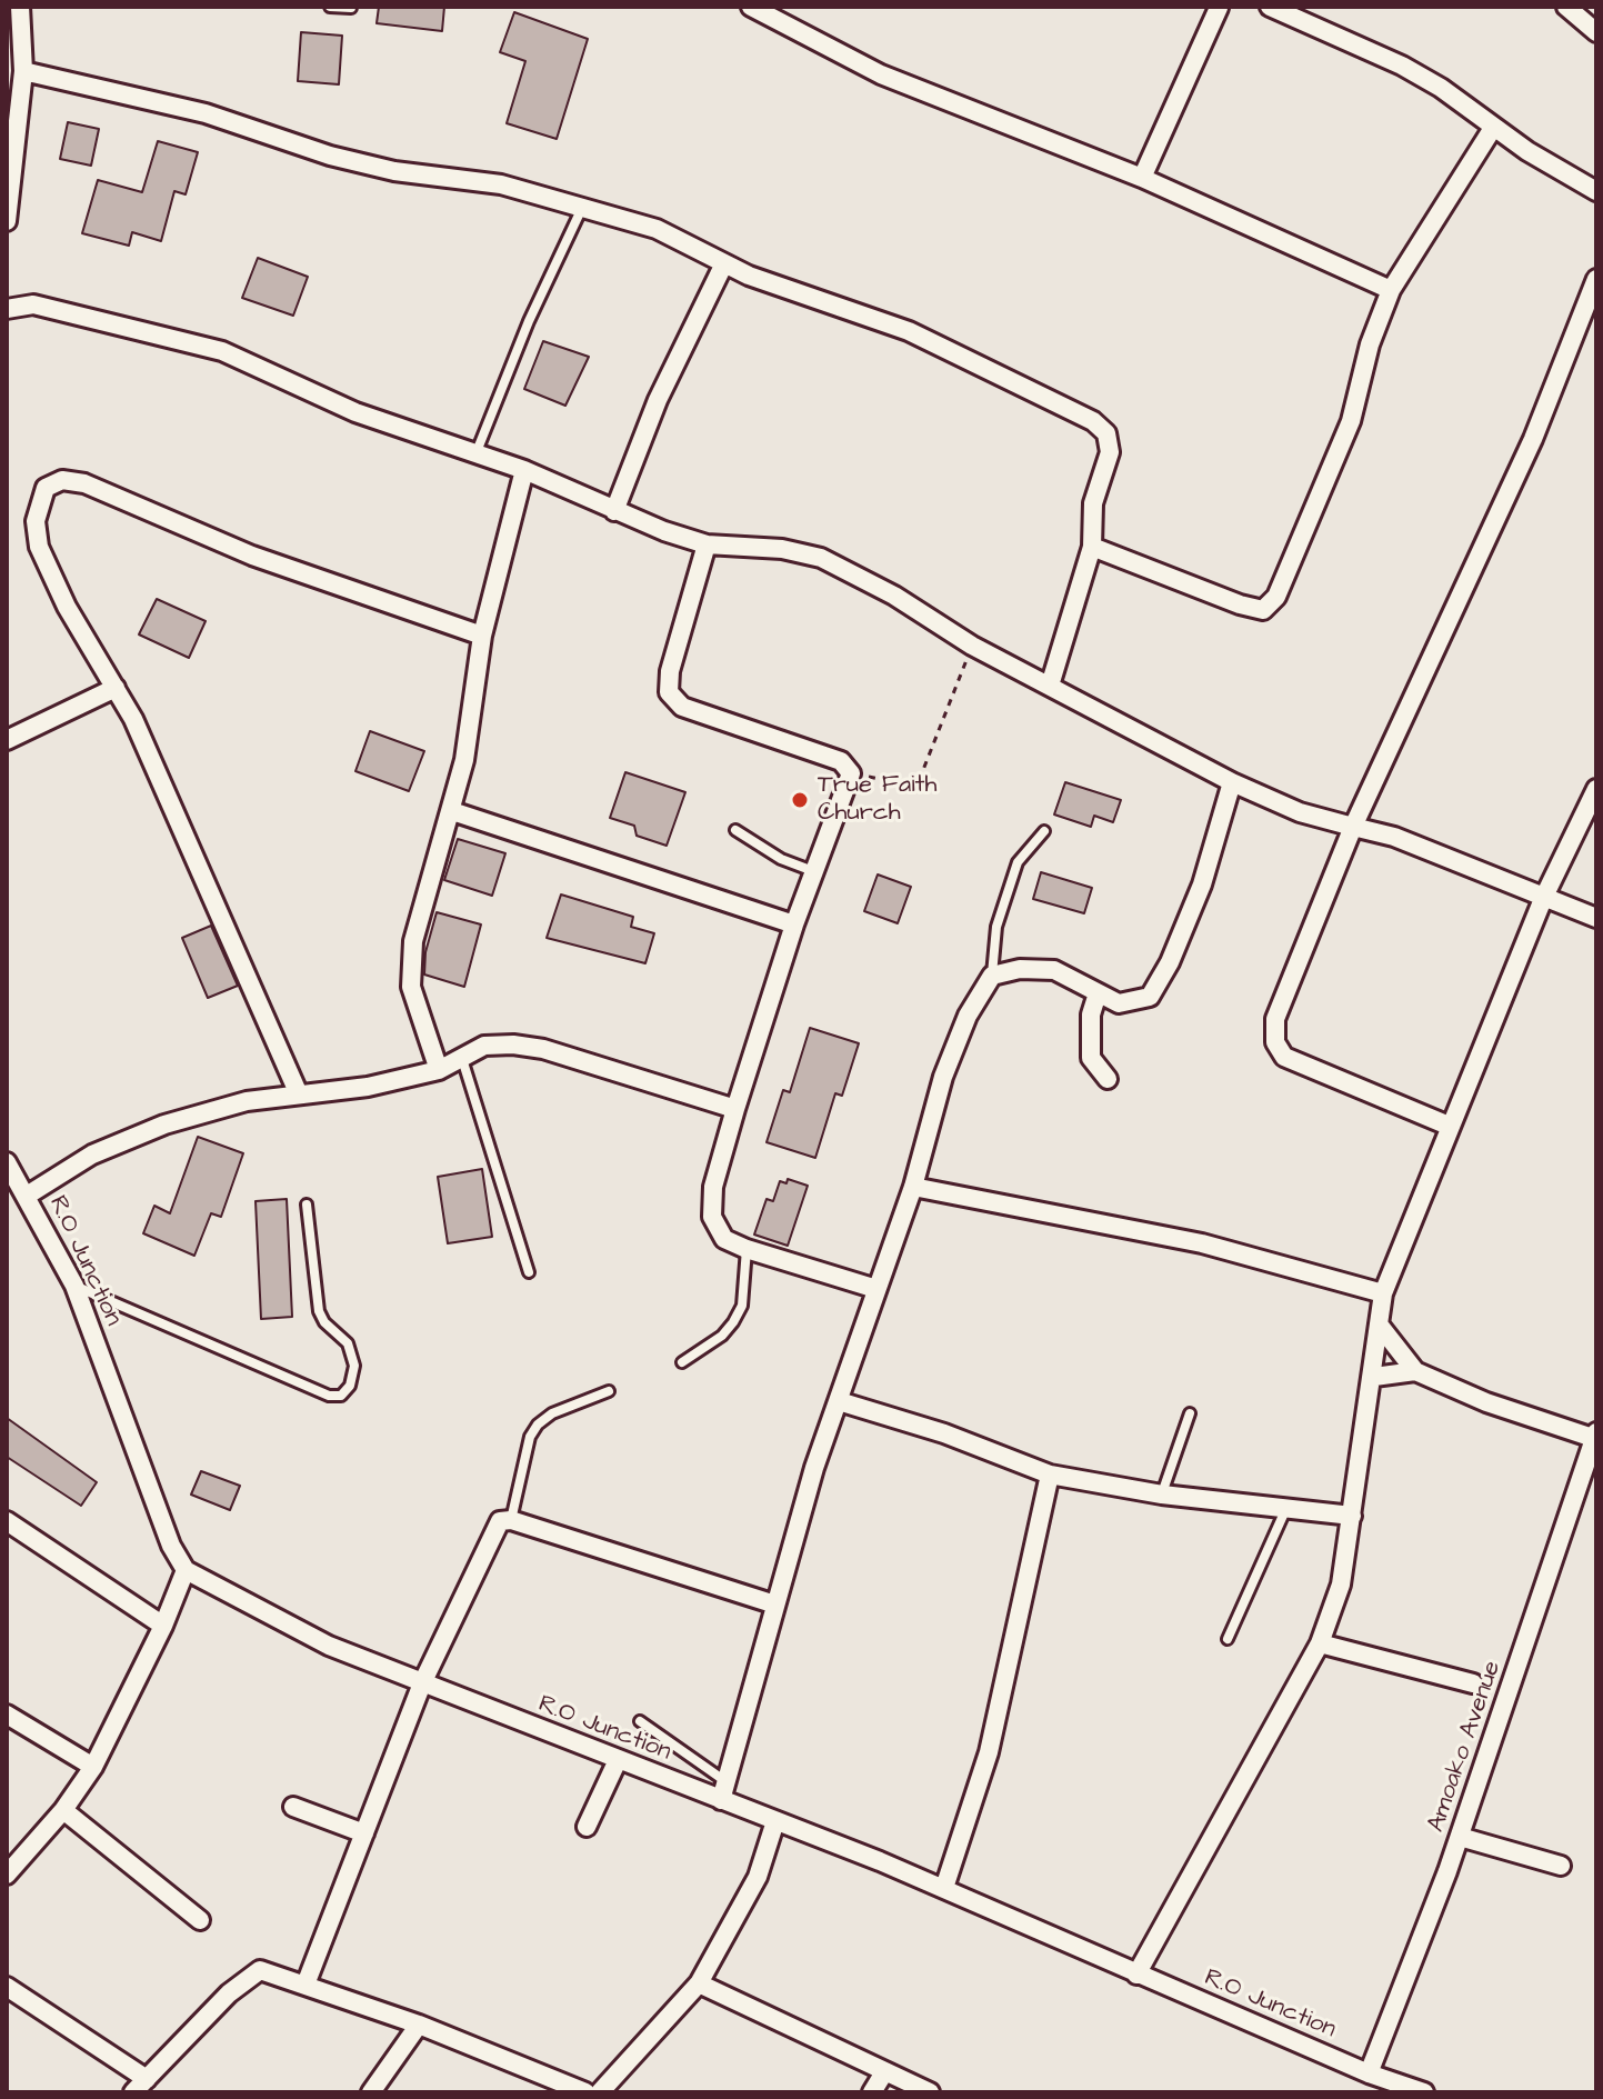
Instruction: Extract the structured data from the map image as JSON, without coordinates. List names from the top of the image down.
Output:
{
  "streets": {
    "street": ["R.O Junction", "Amoako Avenue"]
  },
  "crossings": [
    ["R.O Junction", "Amoako Avenue"]
  ],
  "places": ["True Faith Church"]
}
